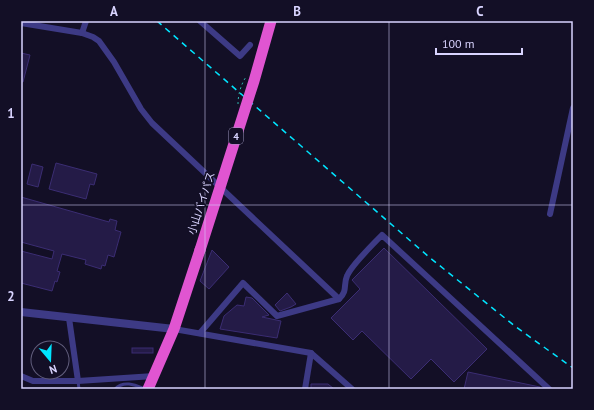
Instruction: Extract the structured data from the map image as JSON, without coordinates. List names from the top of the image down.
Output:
{
  "streets": {
    "highway": ["4", "小山バイパス"]
  },
  "scale_bar": "100 m",
  "north": "bottom",
  "grid": {
    "columns": ["A", "B", "C"],
    "rows": ["1", "2"]
  }
}
